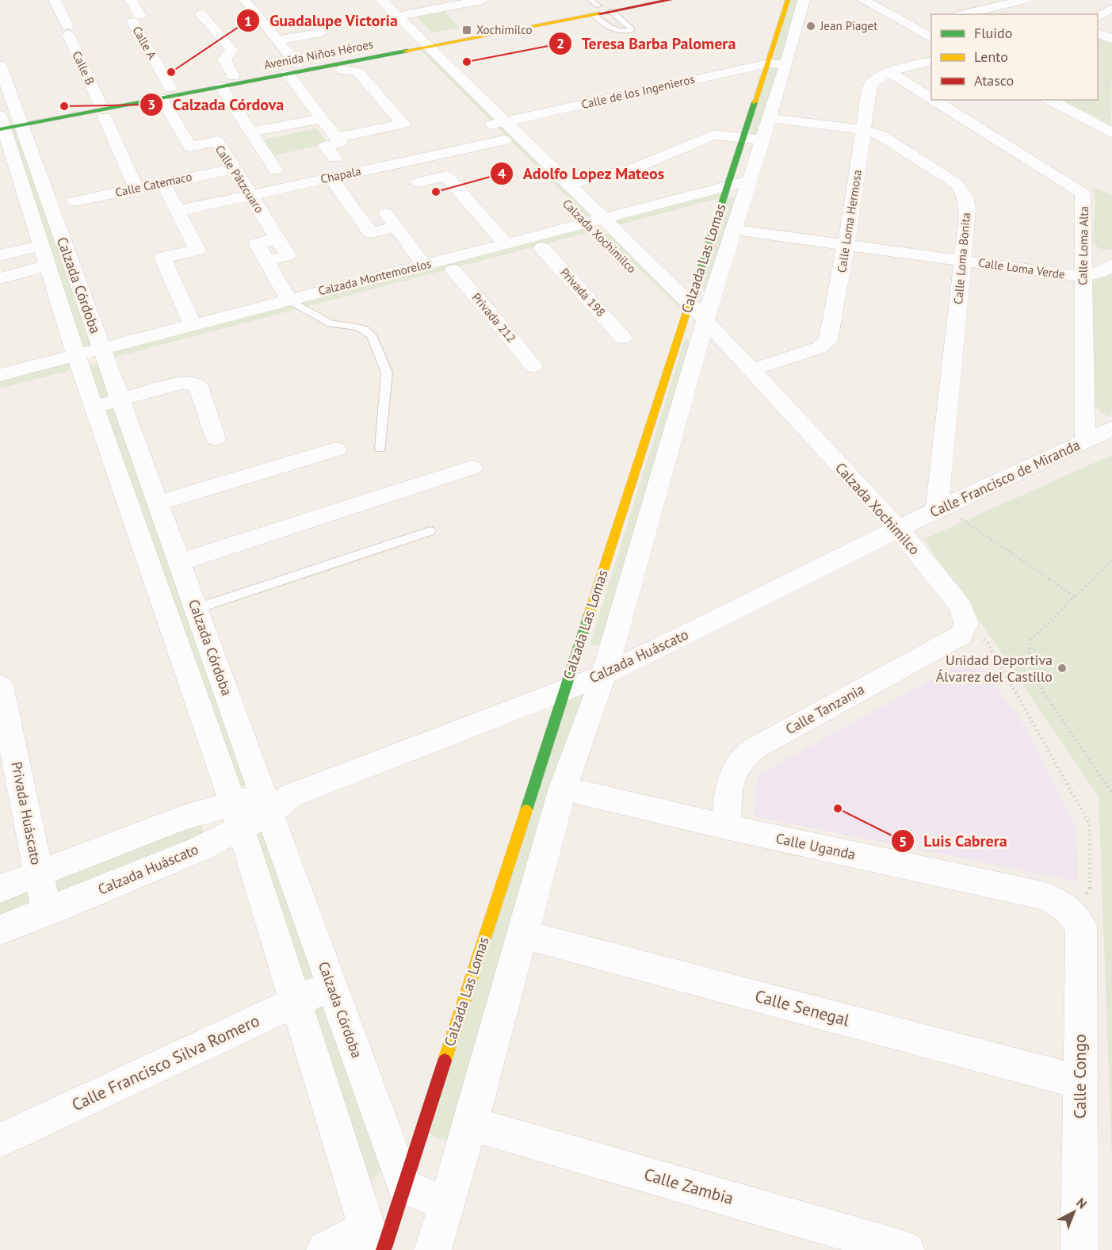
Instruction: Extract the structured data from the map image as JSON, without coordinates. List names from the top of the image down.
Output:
{
  "streets": {
    "street": [
      "Calle A",
      "Avenida Niños Héroes",
      "Calle B",
      "Calle de los Ingenieros",
      "Chapala",
      "Calle Pátzcuaro",
      "Calle Catemaco",
      "Calle Loma Hermosa",
      "Calzada Xochimilco",
      "Calle Loma Alta",
      "Calzada Las Lomas",
      "Calle Loma Bonita",
      "Calle Loma Verde",
      "Calzada Montemorelos",
      "Calzada Córdoba",
      "Privada 198",
      "Privada 212",
      "Calle Francisco de Miranda",
      "Calzada Huáscato",
      "Calle Tanzania",
      "Privada Huáscato",
      "Calle Uganda",
      "Calle Senegal",
      "Calle Francisco Silva Romero",
      "Calle Congo",
      "Calle Zambia"
    ]
  },
  "crossings": [
    ["Calle A", "Avenida Niños Héroes"],
    ["Calle A", "Calle Pátzcuaro"],
    ["Avenida Niños Héroes", "Calle B"],
    ["Avenida Niños Héroes", "Calle Pátzcuaro"],
    ["Avenida Niños Héroes", "Calzada Xochimilco"],
    ["Avenida Niños Héroes", "Calzada Córdoba"],
    ["Calle de los Ingenieros", "Calzada Xochimilco"],
    ["Calle de los Ingenieros", "Calzada Las Lomas"],
    ["Chapala", "Calle Pátzcuaro"],
    ["Chapala", "Calzada Xochimilco"],
    ["Calle Pátzcuaro", "Calle Catemaco"],
    ["Calle Pátzcuaro", "Calzada Montemorelos"],
    ["Calle Loma Hermosa", "Calzada Xochimilco"],
    ["Calle Loma Hermosa", "Calle Loma Alta"],
    ["Calle Loma Hermosa", "Calle Loma Bonita"],
    ["Calle Loma Hermosa", "Calle Loma Verde"],
    ["Calzada Xochimilco", "Calzada Las Lomas"],
    ["Calzada Xochimilco", "Calle Loma Bonita"],
    ["Calzada Xochimilco", "Calzada Montemorelos"],
    ["Calzada Xochimilco", "Calle Francisco de Miranda"],
    ["Calzada Xochimilco", "Calzada Huáscato"],
    ["Calzada Xochimilco", "Calle Tanzania"],
    ["Calle Loma Alta", "Calle Loma Verde"],
    ["Calle Loma Alta", "Calle Francisco de Miranda"],
    ["Calzada Las Lomas", "Calle Loma Bonita"],
    ["Calzada Las Lomas", "Calle Loma Verde"],
    ["Calzada Las Lomas", "Calzada Montemorelos"],
    ["Calzada Las Lomas", "Calzada Córdoba"],
    ["Calzada Las Lomas", "Calzada Huáscato"],
    ["Calzada Las Lomas", "Calle Uganda"],
    ["Calzada Las Lomas", "Calle Senegal"],
    ["Calzada Las Lomas", "Calle Zambia"],
    ["Calle Loma Bonita", "Calle Loma Verde"],
    ["Calle Loma Bonita", "Calle Francisco de Miranda"],
    ["Calzada Montemorelos", "Calzada Córdoba"],
    ["Calzada Montemorelos", "Privada 198"],
    ["Calzada Montemorelos", "Privada 212"],
    ["Calzada Córdoba", "Calzada Huáscato"],
    ["Calzada Córdoba", "Calle Francisco Silva Romero"],
    ["Calle Francisco de Miranda", "Calzada Huáscato"],
    ["Calzada Huáscato", "Privada Huáscato"],
    ["Calle Tanzania", "Calle Uganda"],
    ["Calle Uganda", "Calle Congo"],
    ["Calle Senegal", "Calle Congo"]
  ],
  "places": {
    "other": [
      "Jean Piaget",
      "Teresa Barba Palomera",
      "Guadalupe Victoria",
      "Calzada Córdova",
      "Adolfo Lopez Mateos",
      "Unidad Deportiva Álvarez del Castillo",
      "Luis Cabrera"
    ],
    "transit": ["Xochimilco"]
  },
  "legend": ["Fluido", "Lento", "Atasco"],
  "north": "top right"
}
